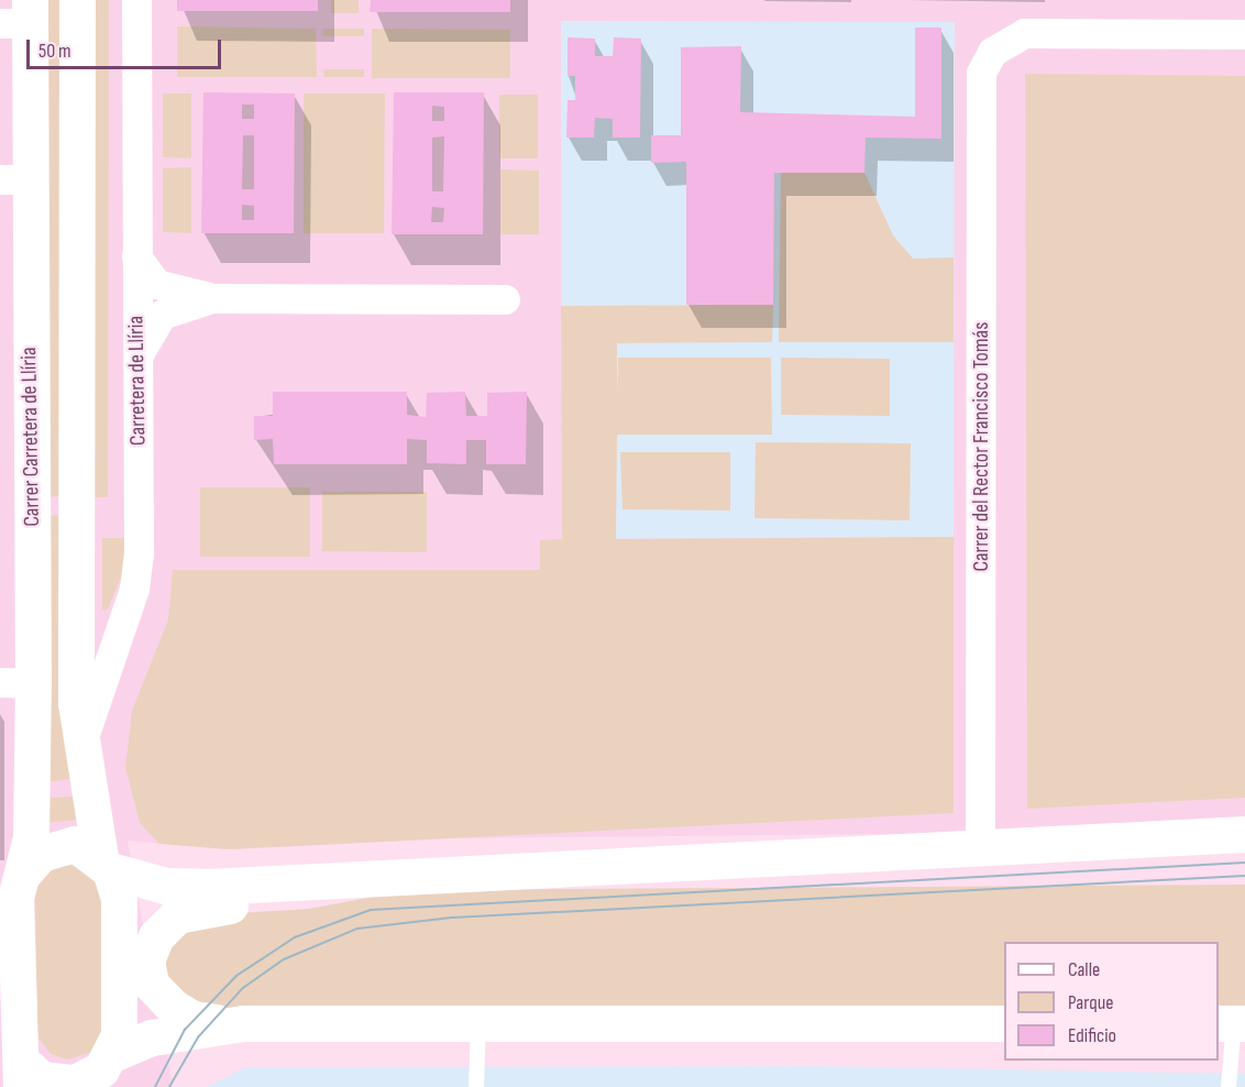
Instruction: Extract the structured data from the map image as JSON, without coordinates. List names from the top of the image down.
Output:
{
  "streets": {
    "street": ["Carretera de Llíria", "Carrer Carretera de Llíria", "Carrer del Rector Francisco Tomás"]
  },
  "crossings": [
    ["Carretera de Llíria", "Carrer Carretera de Llíria"]
  ],
  "legend": ["Calle", "Parque", "Edificio"],
  "scale_bar": "50 m"
}
